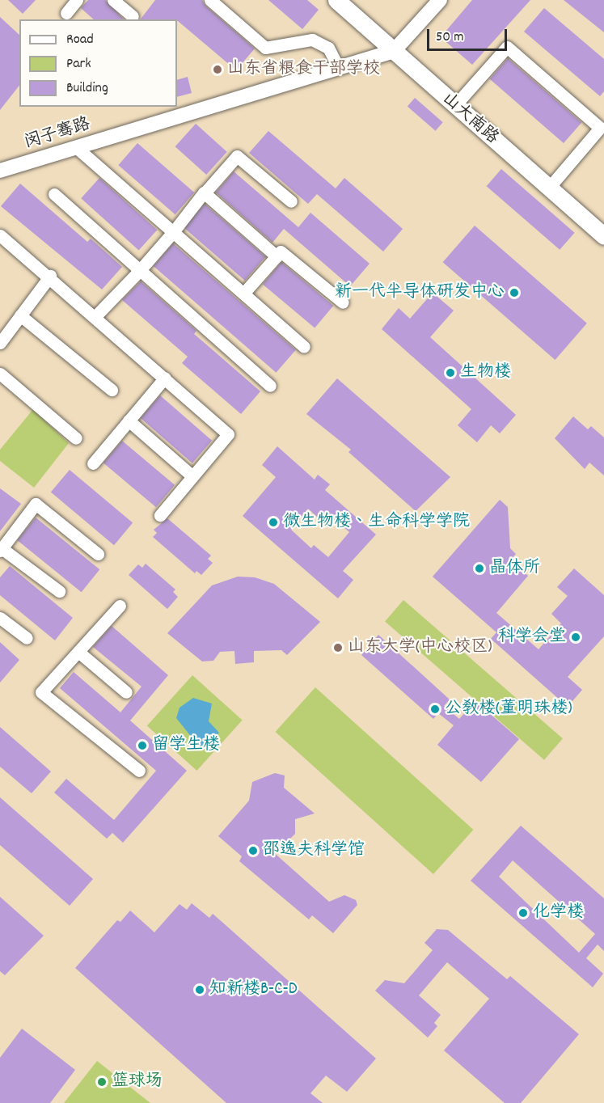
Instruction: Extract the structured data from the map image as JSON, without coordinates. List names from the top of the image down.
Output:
{
  "streets": {
    "main road": ["山大南路"],
    "street": ["闵子骞路"]
  },
  "crossings": [
    ["山大南路", "闵子骞路"]
  ],
  "places": [
    "山东省粮食干部学校",
    "新一代半导体研发中心",
    "生物楼",
    "微生物楼、生命科学学院",
    "晶体所",
    "科学会堂",
    "山东大学(中心校区)",
    "公教楼(董明珠楼)",
    "留学生楼",
    "邵逸夫科学馆",
    "化学楼",
    "知新楼B-C-D",
    "篮球场"
  ],
  "legend": ["Road", "Park", "Building"],
  "scale_bar": "50 m"
}
